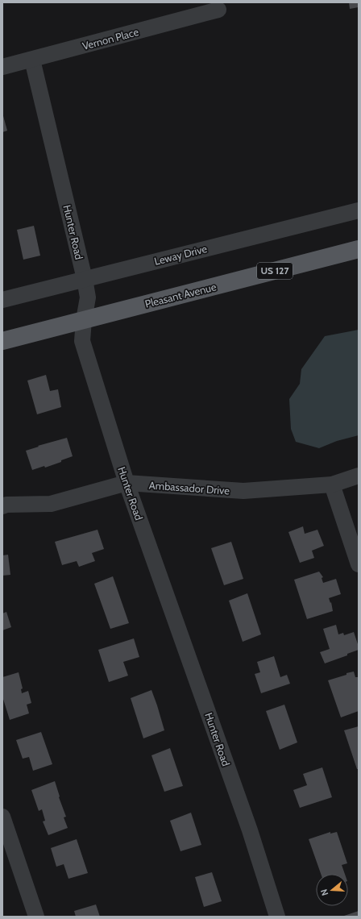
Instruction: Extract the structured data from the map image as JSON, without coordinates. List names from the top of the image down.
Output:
{
  "streets": {
    "main road": ["US 127", "Pleasant Avenue"],
    "street": [
      "Vernon Place",
      "Hunter Road",
      "Leway Drive",
      "Ambassador Drive"
    ]
  },
  "crossings": [
    ["Vernon Place", "Hunter Road"],
    ["Hunter Road", "Leway Drive"],
    ["Hunter Road", "Pleasant Avenue"],
    ["Hunter Road", "Ambassador Drive"]
  ],
  "north": "left"
}
